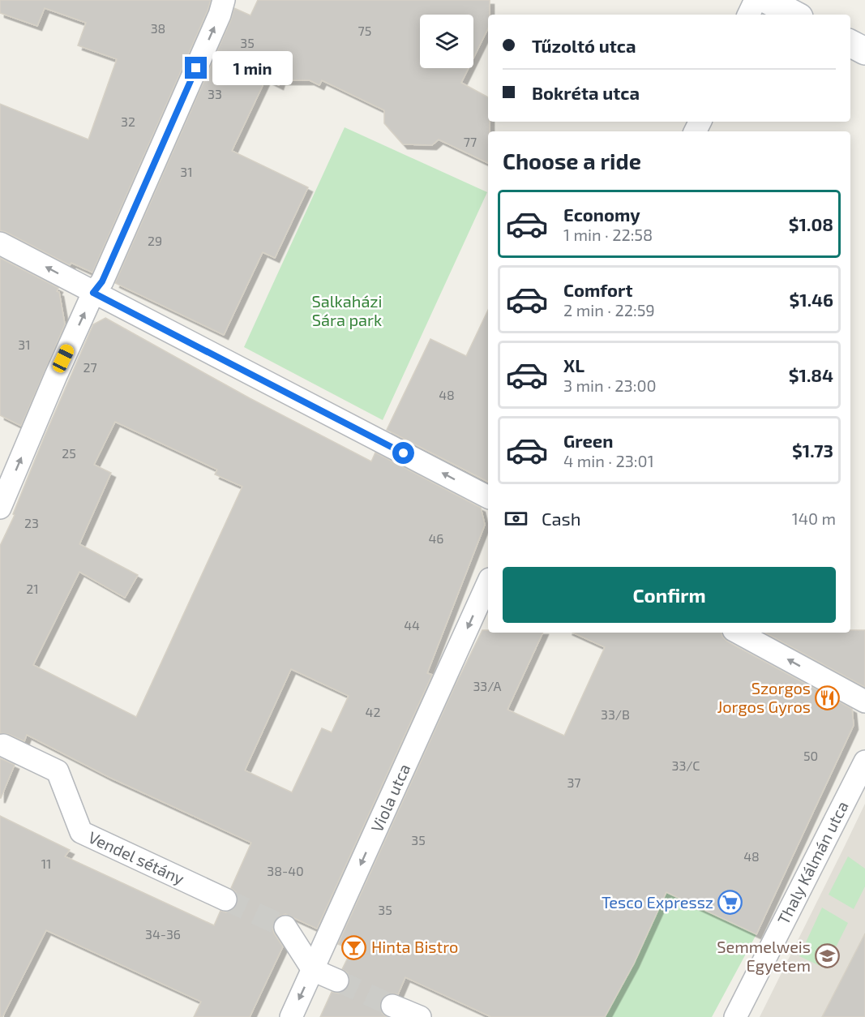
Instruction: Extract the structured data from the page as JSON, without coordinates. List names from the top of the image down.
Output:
{
  "streets": {
    "street": ["Viola utca", "Vendel sétány", "Thaly Kálmán utca"]
  },
  "one_way": ["Viola utca"],
  "parks": ["Salkaházi Sára park"],
  "places": {
    "restaurant": ["Szorgos Jorgos Gyros"],
    "supermarket": ["Tesco Expressz"],
    "bar": ["Hinta Bistro"],
    "school or university": ["Semmelweis Egyetem"]
  },
  "house_numbers": [
    "38",
    "75",
    "35",
    "33",
    "32",
    "77",
    "31",
    "29",
    "31",
    "27",
    "48",
    "25",
    "23",
    "46",
    "21",
    "44",
    "33/A",
    "42",
    "33/B",
    "50",
    "33/C",
    "37",
    "35",
    "48",
    "11",
    "38-40",
    "35",
    "34-36"
  ],
  "page": {
    "banner": ["Tűzoltó utca", "Bokréta utca"],
    "bubble": "1 min",
    "heading": "Choose a ride",
    "list": [
      {
        "name": "Economy",
        "note": "1 min · 22:58",
        "value": "$1.08"
      },
      {
        "name": "Comfort",
        "note": "2 min · 22:59",
        "value": "$1.46"
      },
      {
        "name": "XL",
        "note": "3 min · 23:00",
        "value": "$1.84"
      },
      {
        "name": "Green",
        "note": "4 min · 23:01",
        "value": "$1.73"
      }
    ],
    "pay": ["Cash", "140 m"],
    "buttons": "Confirm"
  }
}
